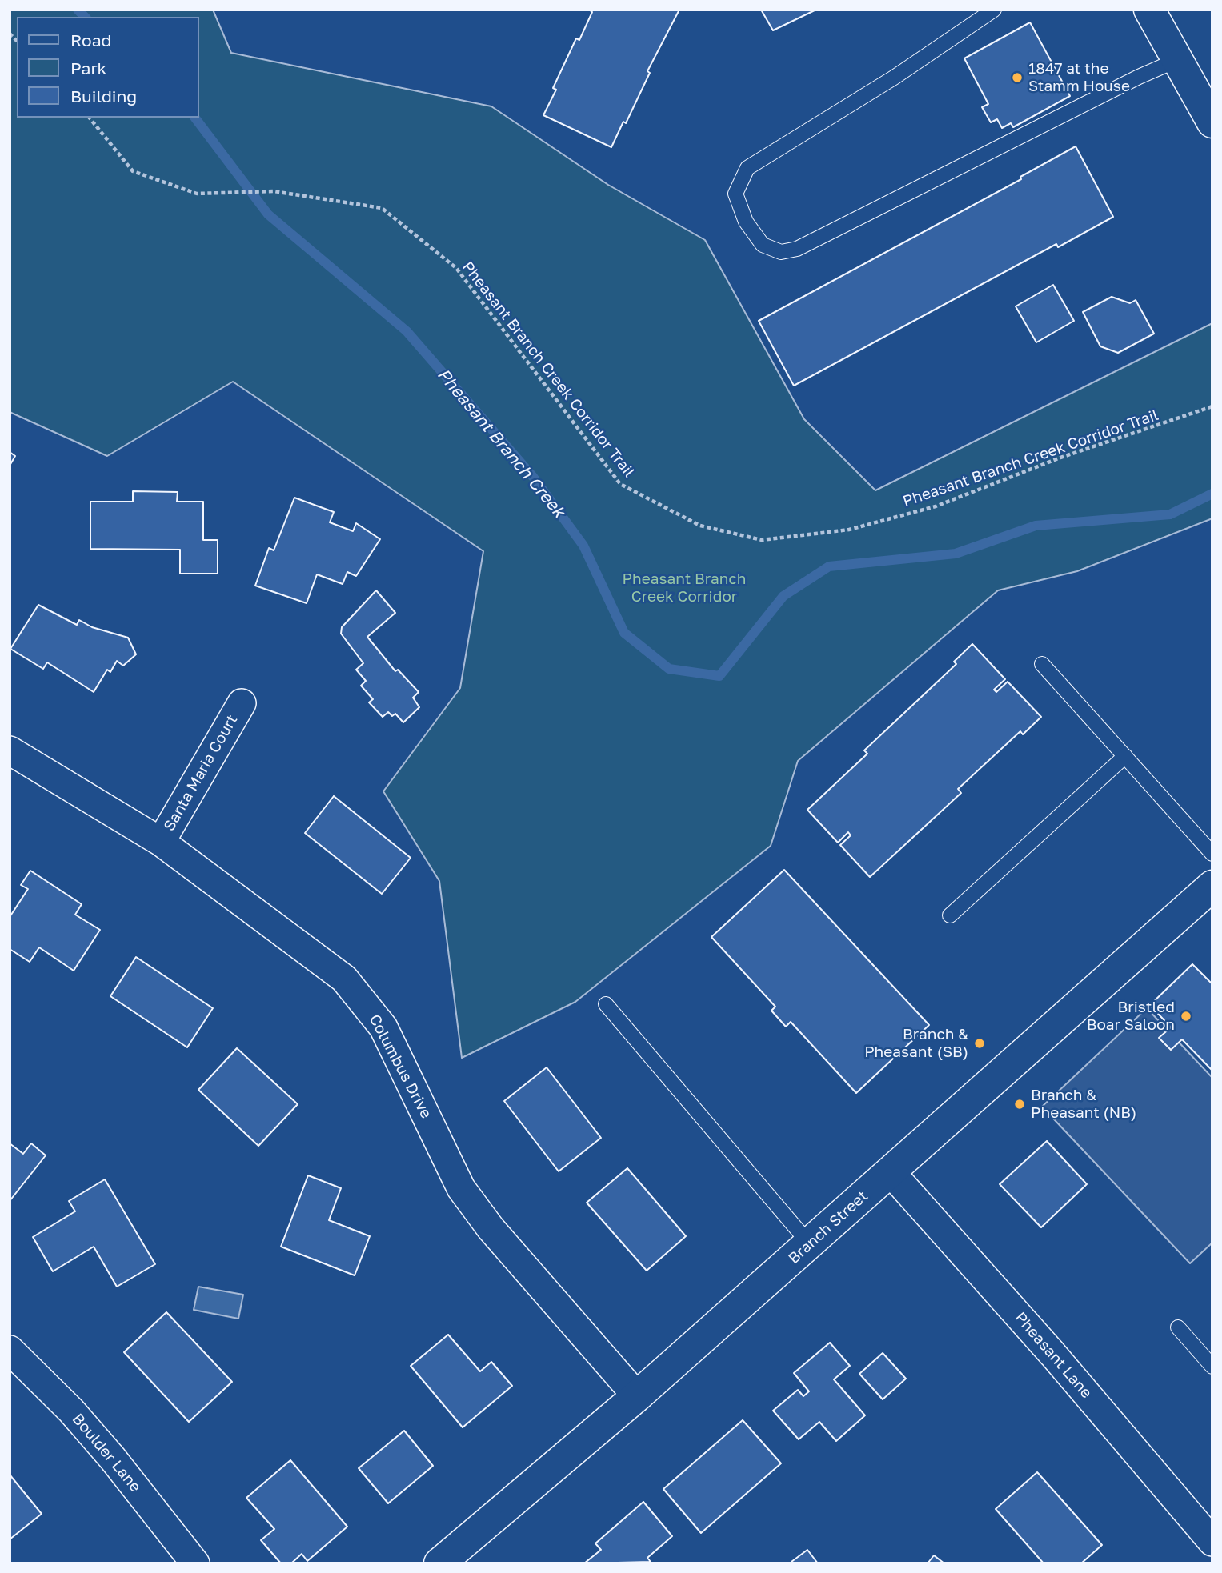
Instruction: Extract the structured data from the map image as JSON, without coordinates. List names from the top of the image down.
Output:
{
  "streets": {
    "street": [
      "Santa Maria Court",
      "Columbus Drive",
      "Branch Street",
      "Pheasant Lane",
      "Boulder Lane"
    ],
    "path": ["Pheasant Branch Creek Corridor Trail"]
  },
  "crossings": [
    ["Santa Maria Court", "Columbus Drive"],
    ["Columbus Drive", "Branch Street"],
    ["Branch Street", "Pheasant Lane"]
  ],
  "water": ["Pheasant Branch Creek"],
  "parks": ["Pheasant Branch Creek Corridor"],
  "places": [
    "1847 at the Stamm House",
    "Bristled Boar Saloon",
    "Branch & Pheasant (SB)",
    "Branch & Pheasant (NB)"
  ],
  "legend": ["Road", "Park", "Building"]
}
